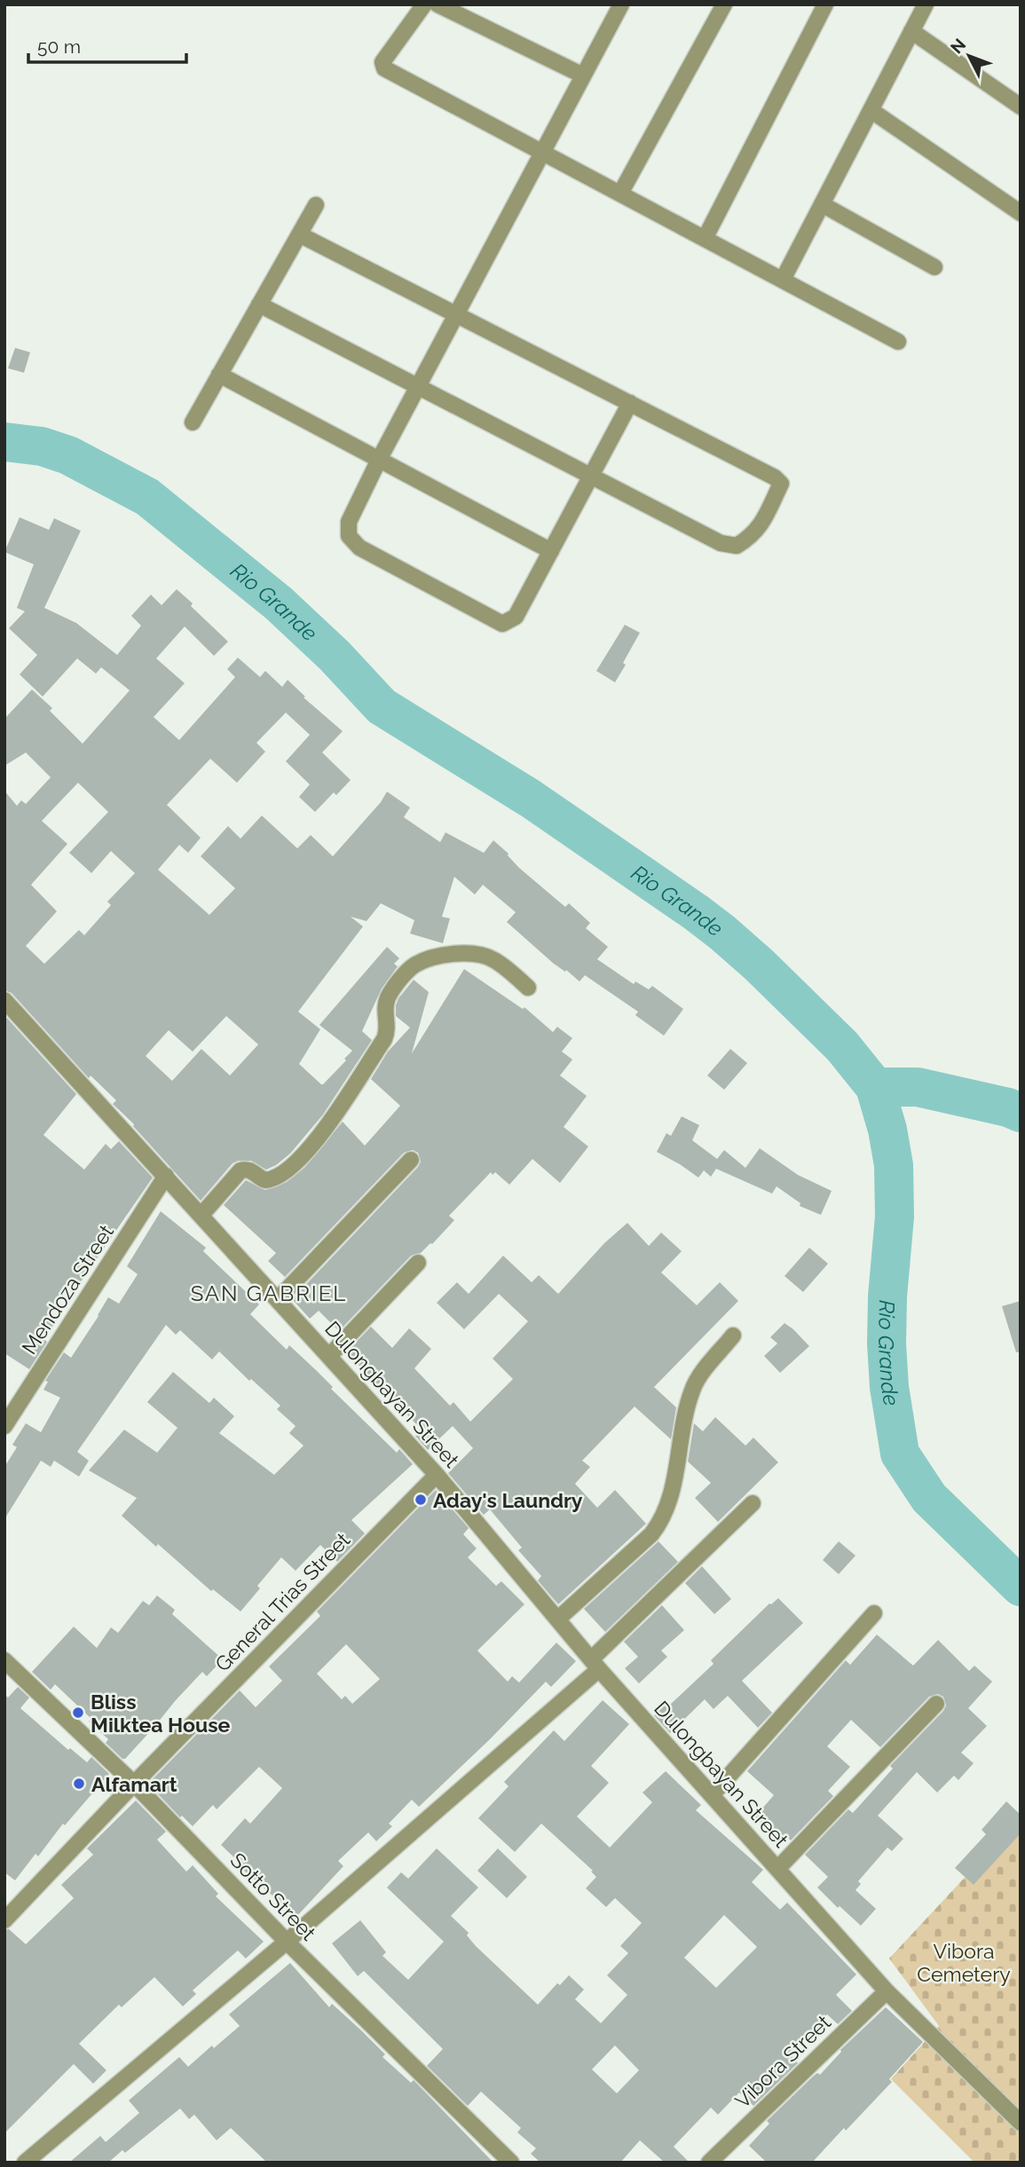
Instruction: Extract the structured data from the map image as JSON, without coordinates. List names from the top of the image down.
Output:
{
  "streets": {
    "street": [
      "Mendoza Street",
      "Dulongbayan Street",
      "General Trias Street",
      "Sotto Street",
      "Vibora Street"
    ]
  },
  "crossings": [
    ["Mendoza Street", "Dulongbayan Street"],
    ["Dulongbayan Street", "General Trias Street"],
    ["Dulongbayan Street", "Vibora Street"],
    ["General Trias Street", "Sotto Street"]
  ],
  "districts": ["SAN GABRIEL"],
  "water": ["Rio Grande"],
  "parks": ["Vibora Cemetery"],
  "places": ["Aday's Laundry", "Bliss Milktea House", "Alfamart"],
  "scale_bar": "50 m",
  "north": "top left"
}
